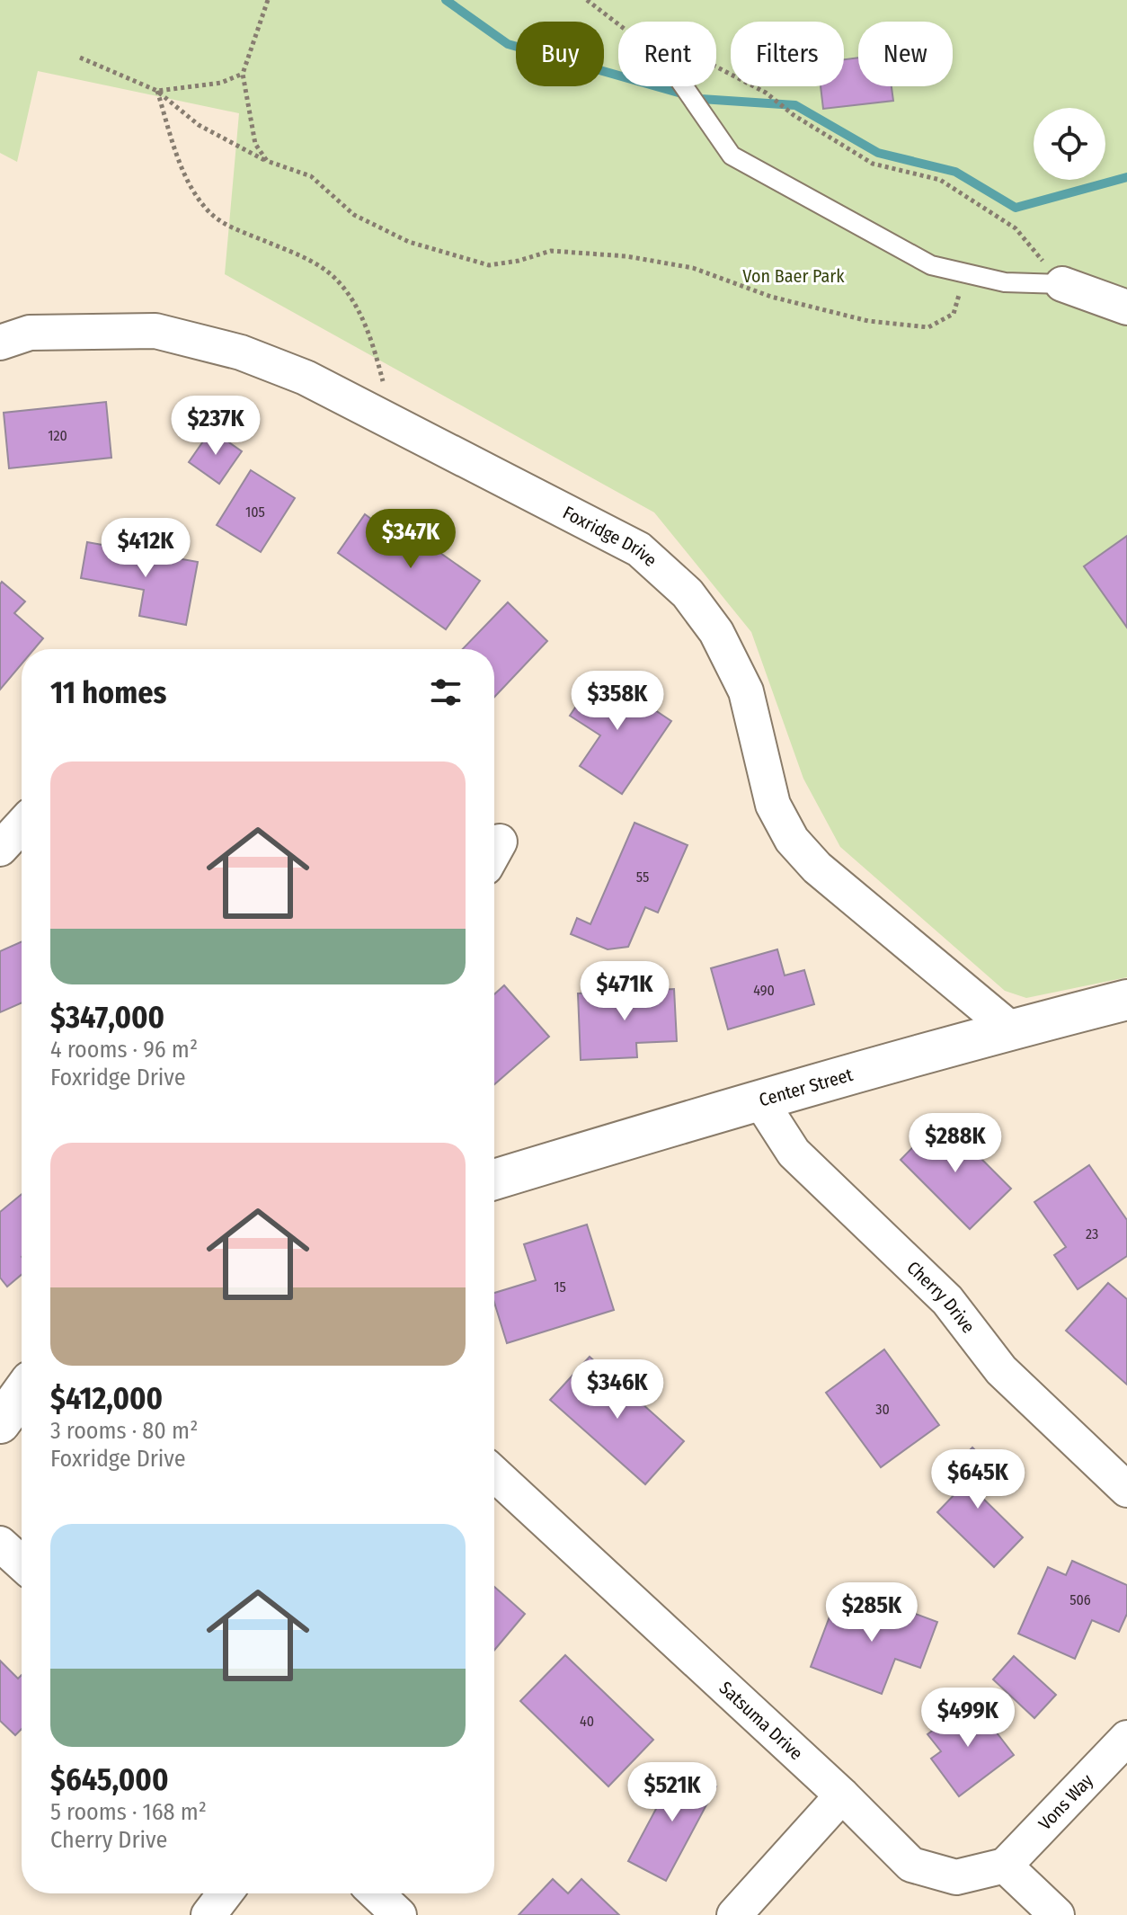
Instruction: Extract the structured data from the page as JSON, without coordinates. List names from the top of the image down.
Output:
{
  "streets": {
    "street": [
      "Foxridge Drive",
      "Center Street",
      "Cherry Drive",
      "Satsuma Drive",
      "Vons Way"
    ]
  },
  "crossings": [
    ["Foxridge Drive", "Center Street"],
    ["Center Street", "Cherry Drive"],
    ["Satsuma Drive", "Vons Way"]
  ],
  "parks": ["Von Baer Park"],
  "house_numbers": [
    "120",
    "105",
    "55",
    "490",
    "23",
    "15",
    "30",
    "506",
    "40"
  ],
  "page": {
    "chip": [
      "Buy",
      "Rent",
      "Filters",
      "New"
    ],
    "price": [
      "$237K",
      "$347K",
      "$412K",
      "$358K",
      "$471K",
      "$288K",
      "$346K",
      "$645K",
      "$285K",
      "$499K",
      "$521K"
    ],
    "heading": "11 homes",
    "list": [
      {
        "name": "$347,000",
        "note": "4 rooms · 96 m² · Foxridge Drive"
      },
      {
        "name": "$412,000",
        "note": "3 rooms · 80 m² · Foxridge Drive"
      },
      {
        "name": "$645,000",
        "note": "5 rooms · 168 m² · Cherry Drive"
      }
    ]
  }
}
